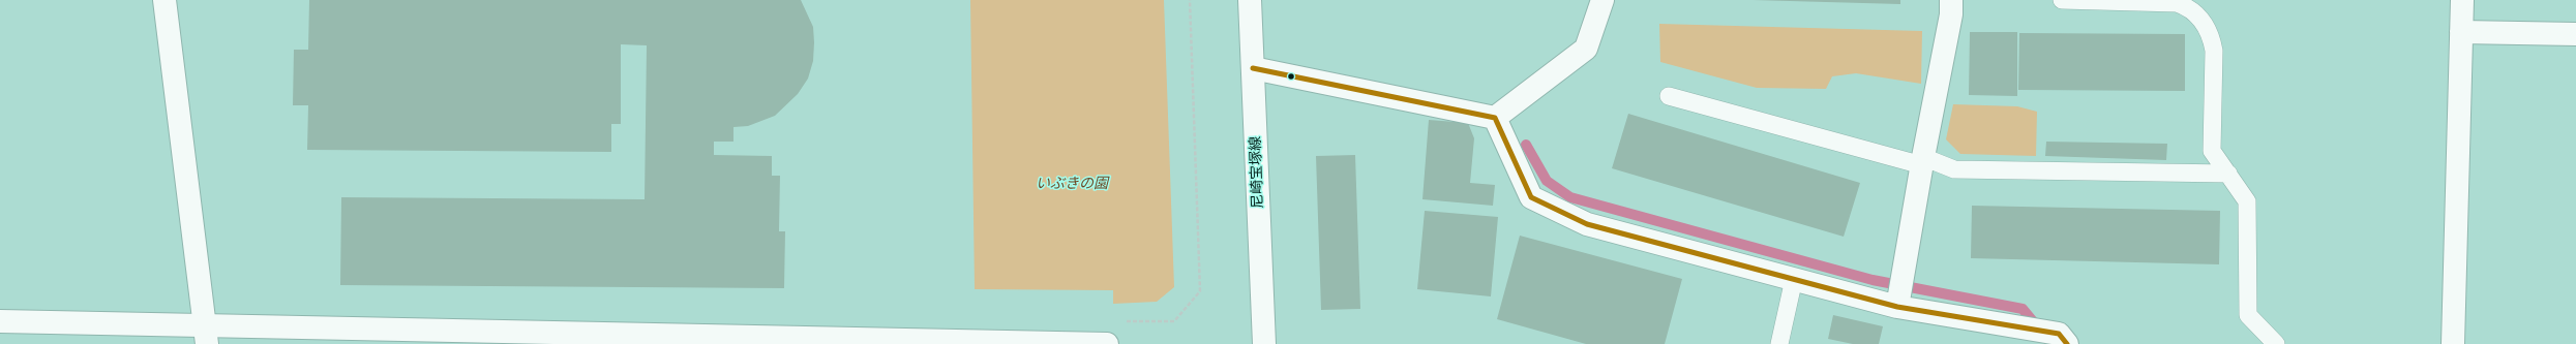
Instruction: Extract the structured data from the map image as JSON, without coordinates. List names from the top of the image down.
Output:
{
  "streets": {
    "street": ["尼崎宝塚線"]
  },
  "parks": ["いぶきの園"]
}
